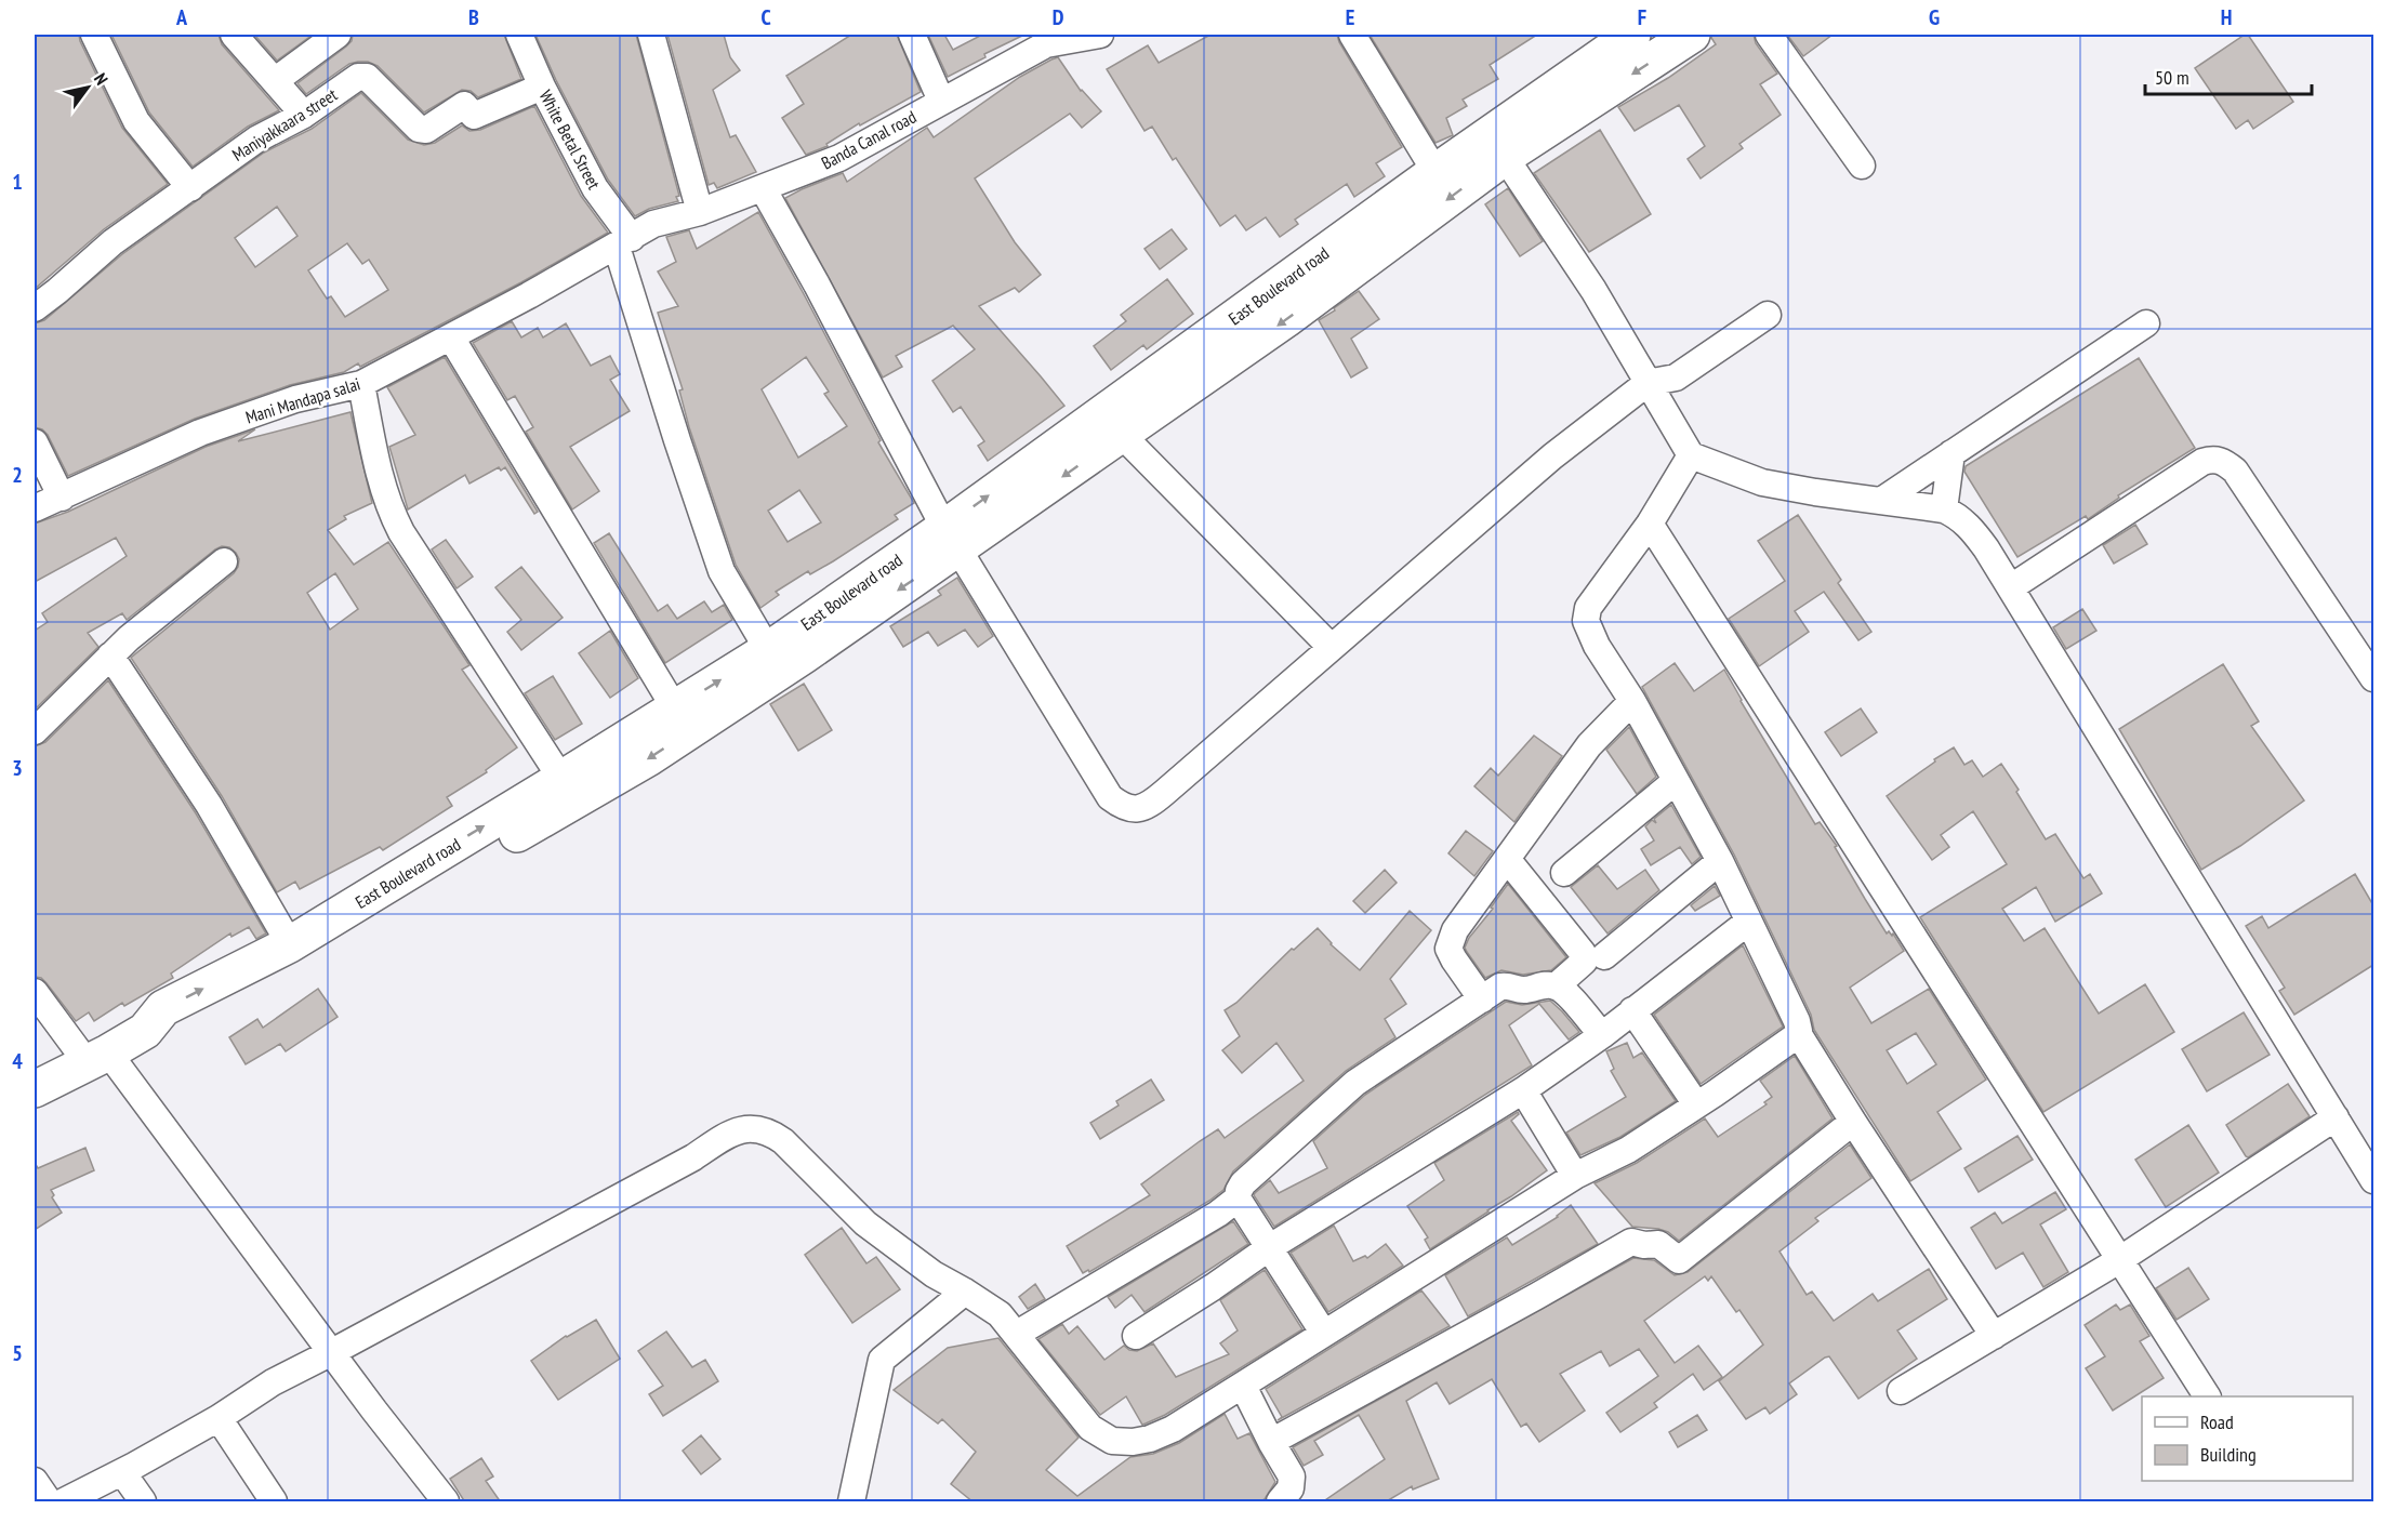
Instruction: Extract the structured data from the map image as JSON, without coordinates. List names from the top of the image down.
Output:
{
  "streets": {
    "main road": ["East Boulevard road"],
    "street": [
      "Maniyakkaara street",
      "White Betal Street",
      "Banda Canal road",
      "Mani Mandapa salai"
    ]
  },
  "crossings": [
    ["Maniyakkaara street", "White Betal Street"],
    ["White Betal Street", "Banda Canal road"],
    ["White Betal Street", "East Boulevard road"],
    ["White Betal Street", "Mani Mandapa salai"],
    ["Banda Canal road", "Mani Mandapa salai"]
  ],
  "legend": ["Road", "Building"],
  "scale_bar": "50 m",
  "north": "top right",
  "grid": {
    "columns": [
      "A",
      "B",
      "C",
      "D",
      "E",
      "F",
      "G",
      "H"
    ],
    "rows": [
      "1",
      "2",
      "3",
      "4",
      "5"
    ]
  }
}
